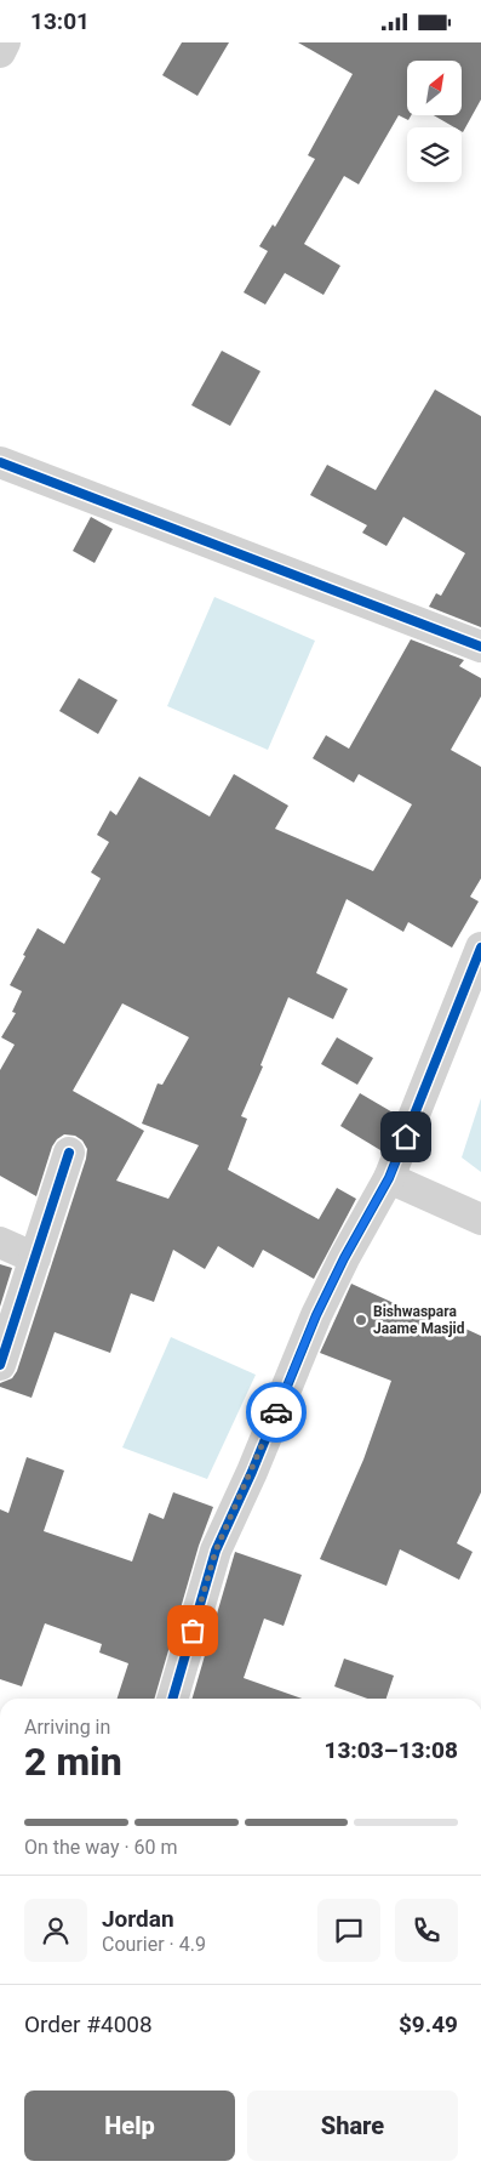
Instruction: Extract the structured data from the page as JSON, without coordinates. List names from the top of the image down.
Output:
{
  "places": ["Bishwaspara Jaame Masjid"],
  "north": "top right",
  "page": {
    "status": "13:01",
    "heading": ["2 min", "Arriving in", "13:03–13:08"],
    "panel": [
      "Jordan",
      "Courier · 4.9",
      "Order #4008",
      "$9.49"
    ],
    "bar": "On the way · 60 m",
    "buttons": ["Help", "Share"]
  }
}
